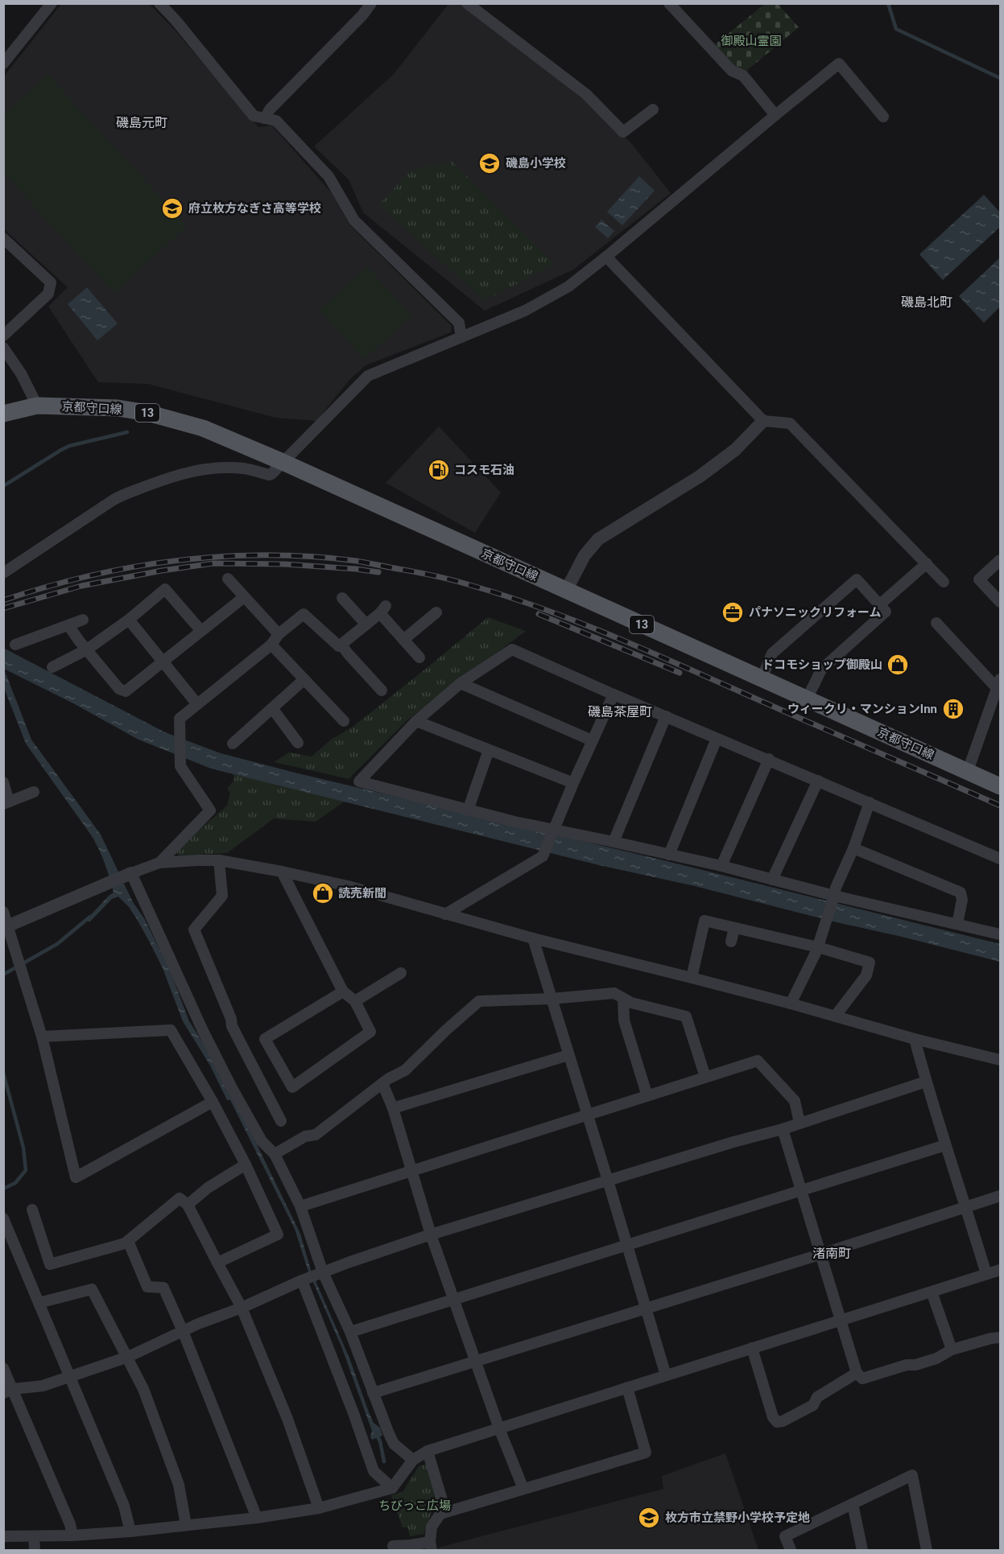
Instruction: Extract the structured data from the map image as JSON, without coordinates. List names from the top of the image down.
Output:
{
  "streets": {
    "main road": ["京都守口線", "13"]
  },
  "districts": [
    "磯島元町",
    "磯島北町",
    "磯島茶屋町",
    "渚南町"
  ],
  "parks": ["御殿山霊園", "ちびっこ広場"],
  "places": {
    "school or university": ["磯島小学校", "府立枚方なぎさ高等学校", "枚方市立禁野小学校予定地"],
    "fuel station": ["コスモ石油"],
    "office": ["パナソニックリフォーム"],
    "shop": ["ドコモショップ御殿山", "読売新聞"],
    "building": ["ウィークリ・マンションInn"]
  }
}
